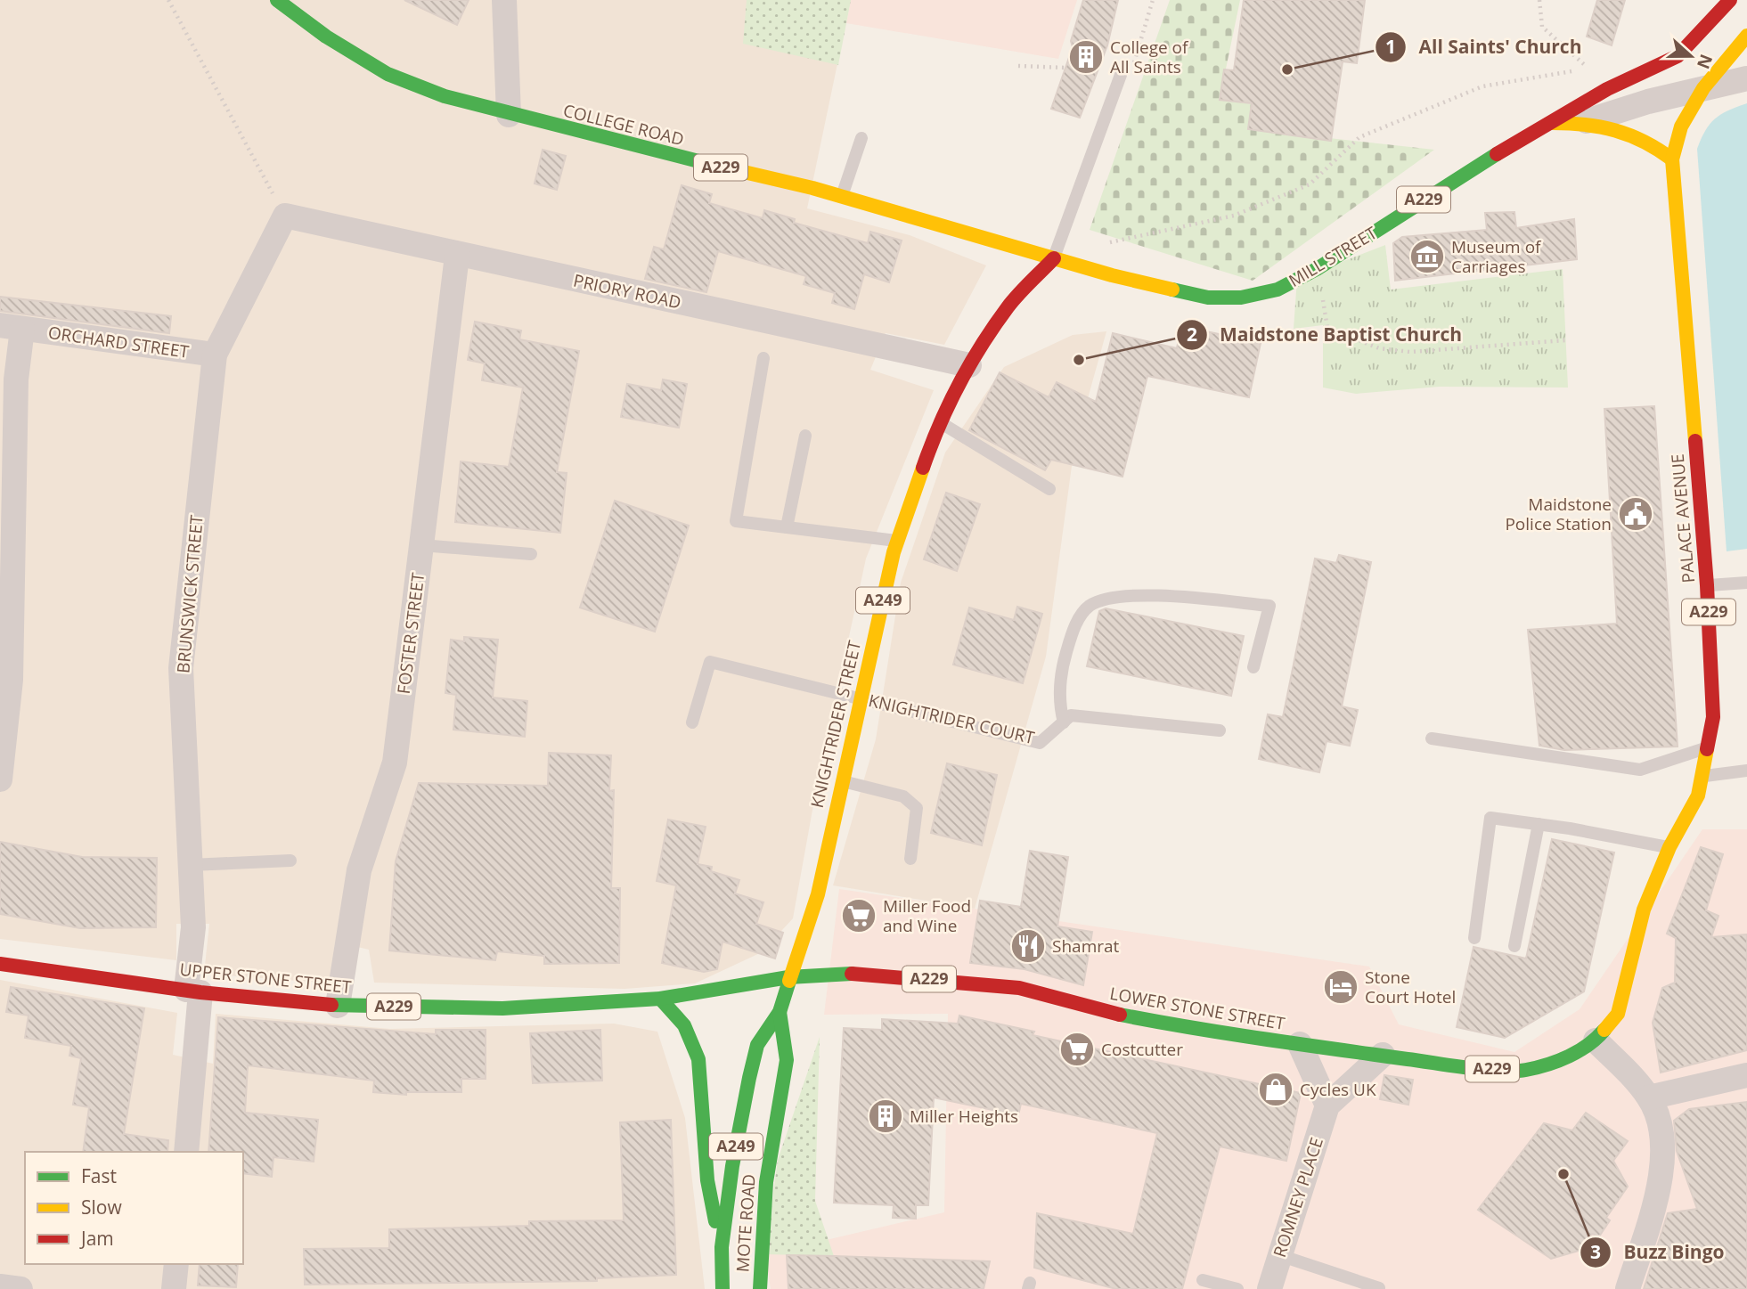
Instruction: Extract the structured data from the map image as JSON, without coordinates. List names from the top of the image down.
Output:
{
  "streets": {
    "highway": [
      "COLLEGE ROAD",
      "A229",
      "MILL STREET",
      "PALACE AVENUE",
      "A249",
      "KNIGHTRIDER STREET",
      "UPPER STONE STREET",
      "LOWER STONE STREET",
      "MOTE ROAD"
    ],
    "street": [
      "PRIORY ROAD",
      "ORCHARD STREET",
      "BRUNSWICK STREET",
      "FOSTER STREET",
      "ROMNEY PLACE"
    ],
    "lane": ["KNIGHTRIDER COURT"]
  },
  "crossings": [
    ["COLLEGE ROAD", "MILL STREET"],
    ["COLLEGE ROAD", "KNIGHTRIDER STREET"],
    ["A229", "MILL STREET"],
    ["A229", "PALACE AVENUE"],
    ["MILL STREET", "KNIGHTRIDER STREET"],
    ["PRIORY ROAD", "BRUNSWICK STREET"],
    ["PRIORY ROAD", "FOSTER STREET"],
    ["PRIORY ROAD", "KNIGHTRIDER STREET"],
    ["ORCHARD STREET", "BRUNSWICK STREET"],
    ["PALACE AVENUE", "LOWER STONE STREET"],
    ["BRUNSWICK STREET", "UPPER STONE STREET"],
    ["A249", "UPPER STONE STREET"],
    ["A249", "MOTE ROAD"],
    ["FOSTER STREET", "UPPER STONE STREET"],
    ["KNIGHTRIDER COURT", "KNIGHTRIDER STREET"],
    ["KNIGHTRIDER STREET", "UPPER STONE STREET"],
    ["KNIGHTRIDER STREET", "LOWER STONE STREET"],
    ["KNIGHTRIDER STREET", "MOTE ROAD"],
    ["UPPER STONE STREET", "LOWER STONE STREET"],
    ["UPPER STONE STREET", "MOTE ROAD"],
    ["LOWER STONE STREET", "ROMNEY PLACE"],
    ["LOWER STONE STREET", "MOTE ROAD"]
  ],
  "places": {
    "building": ["College of All Saints", "Miller Heights"],
    "other": ["All Saints' Church", "Maidstone Baptist Church", "Buzz Bingo"],
    "museum": ["Museum of Carriages"],
    "public building": ["Maidstone Police Station"],
    "supermarket": ["Miller Food and Wine", "Costcutter"],
    "restaurant": ["Shamrat"],
    "hotel": ["Stone Court Hotel"],
    "shop": ["Cycles UK"]
  },
  "legend": ["Fast", "Slow", "Jam"],
  "north": "right"
}
